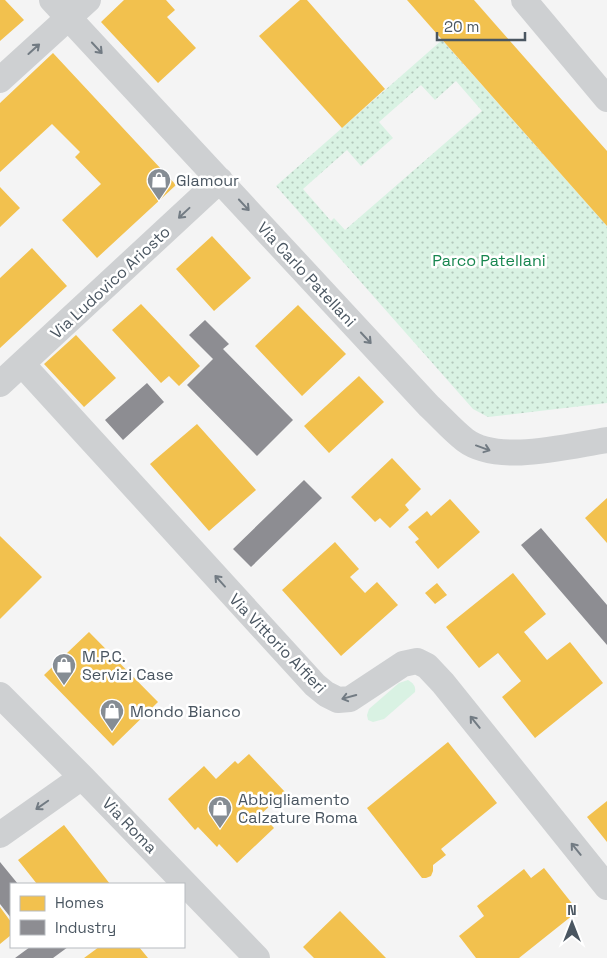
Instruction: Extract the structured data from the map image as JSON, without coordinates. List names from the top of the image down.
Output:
{
  "streets": {
    "street": [
      "Via Carlo Patellani",
      "Via Ludovico Ariosto",
      "Via Vittorio Alfieri",
      "Via Roma"
    ]
  },
  "crossings": [
    ["Via Carlo Patellani", "Via Ludovico Ariosto"],
    ["Via Ludovico Ariosto", "Via Vittorio Alfieri"]
  ],
  "one_way": ["Via Carlo Patellani", "Via Vittorio Alfieri"],
  "parks": ["Parco Patellani"],
  "places": {
    "shop": [
      "Glamour",
      "M.P.C. Servizi Case",
      "Mondo Bianco",
      "Abbigliamento Calzature Roma"
    ]
  },
  "legend": ["Homes", "Industry"],
  "scale_bar": "20 m",
  "north": "top"
}
